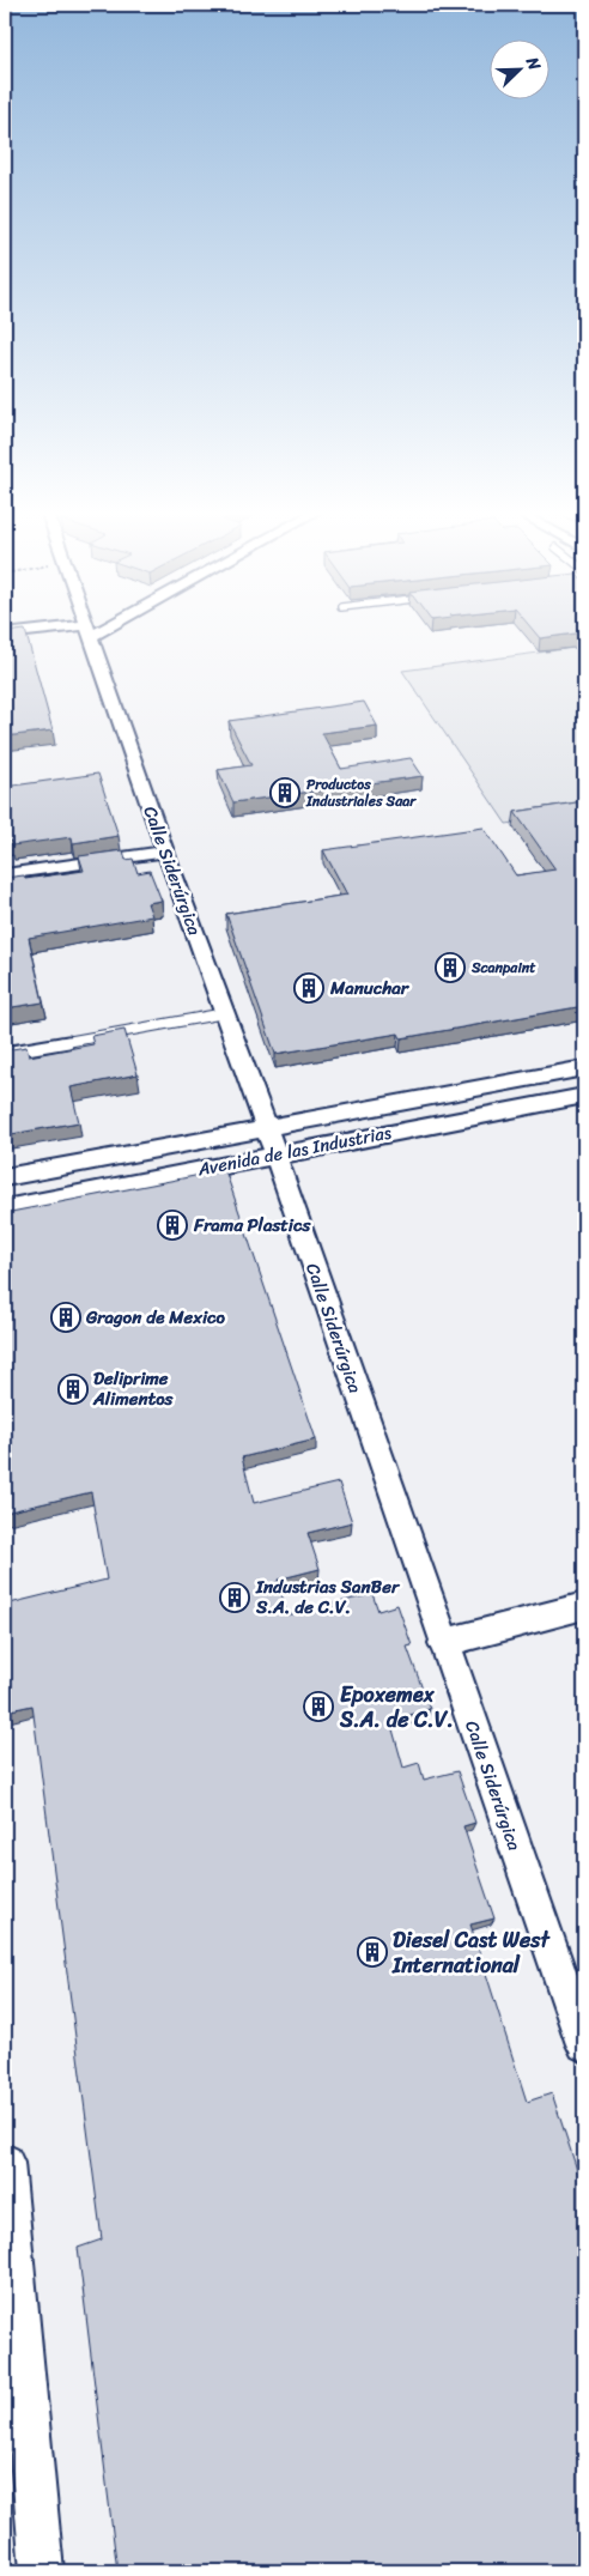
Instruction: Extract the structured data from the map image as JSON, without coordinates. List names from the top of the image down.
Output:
{
  "streets": {
    "street": ["Calle Siderúrgica", "Avenida de las Industrias"]
  },
  "crossings": [
    ["Calle Siderúrgica", "Avenida de las Industrias"]
  ],
  "places": {
    "building": [
      "Productos Industriales Saar",
      "Scanpaint",
      "Manuchar",
      "Frama Plastics",
      "Gragon de Mexico",
      "Deliprime Alimentos",
      "Industrias SanBer S.A. de C.V.",
      "Epoxemex S.A. de C.V.",
      "Diesel Cast West International"
    ]
  },
  "north": "top right"
}
